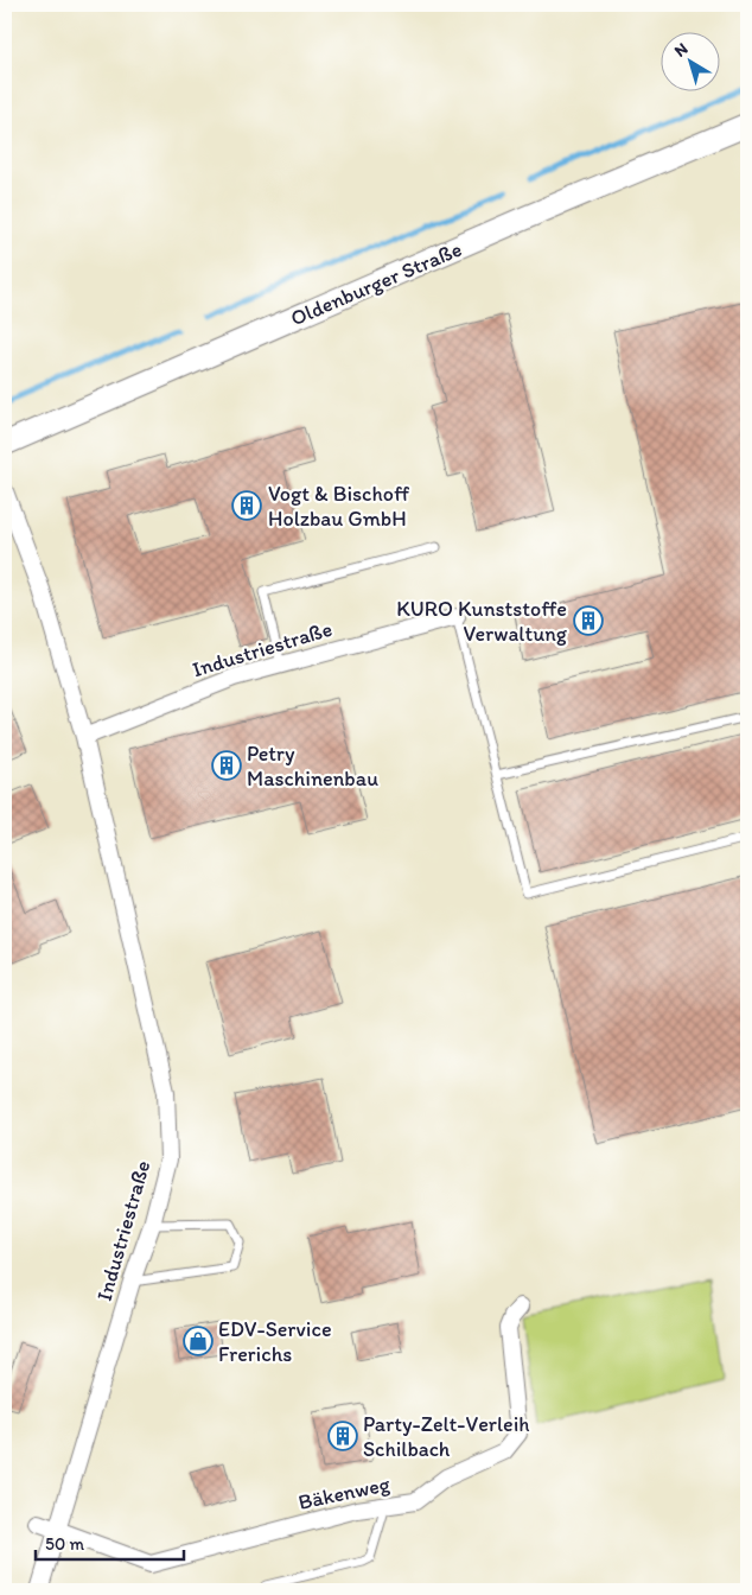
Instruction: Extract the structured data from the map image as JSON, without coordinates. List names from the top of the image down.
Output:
{
  "streets": {
    "main road": ["Oldenburger Straße"],
    "street": ["Industriestraße", "Bäkenweg"]
  },
  "crossings": [
    ["Industriestraße", "Bäkenweg"]
  ],
  "places": {
    "building": [
      "Vogt & Bischoff Holzbau GmbH",
      "KURO Kunststoffe Verwaltung",
      "Petry Maschinenbau",
      "Party-Zelt-Verleih Schilbach"
    ],
    "shop": ["EDV-Service Frerichs"]
  },
  "scale_bar": "50 m",
  "north": "top left"
}
